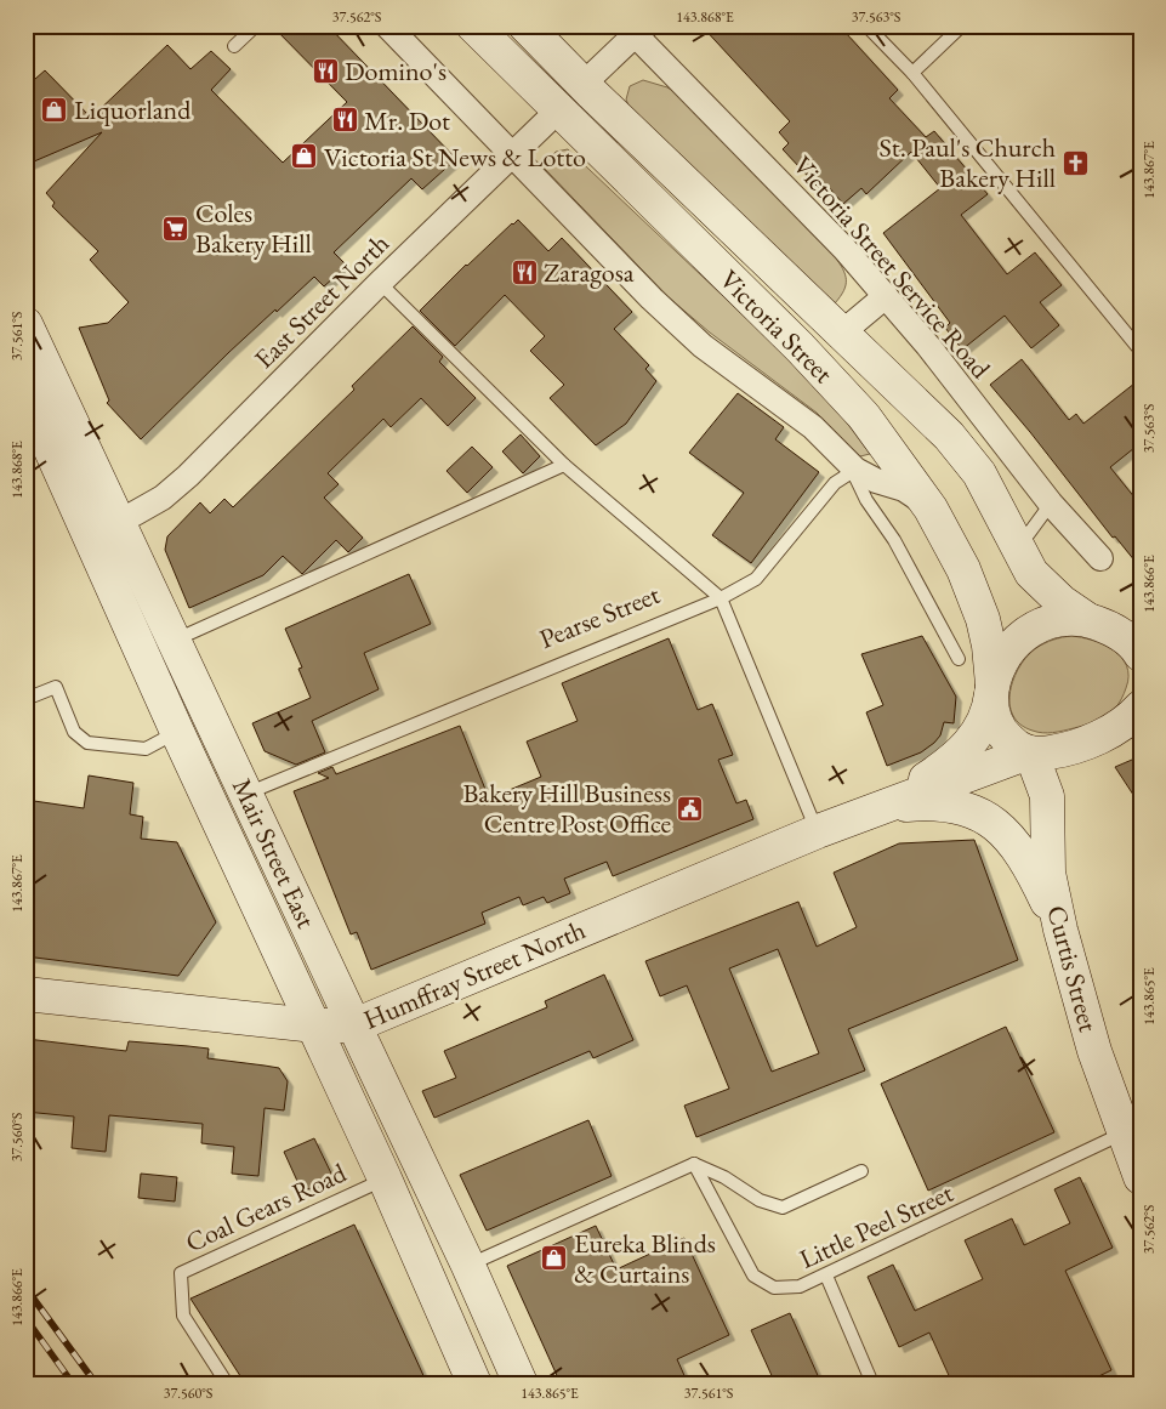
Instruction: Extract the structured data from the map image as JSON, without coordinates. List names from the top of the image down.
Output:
{
  "streets": {
    "street": [
      "Victoria Street Service Road",
      "East Street North",
      "Victoria Street",
      "Mair Street East",
      "Curtis Street",
      "Humffray Street North"
    ],
    "lane": ["Pearse Street", "Coal Gears Road", "Little Peel Street"]
  },
  "crossings": [
    ["Victoria Street Service Road", "East Street North"],
    ["East Street North", "Victoria Street"],
    ["East Street North", "Mair Street East"],
    ["Victoria Street", "Curtis Street"],
    ["Victoria Street", "Humffray Street North"],
    ["Pearse Street", "Mair Street East"],
    ["Mair Street East", "Humffray Street North"],
    ["Mair Street East", "Coal Gears Road"],
    ["Curtis Street", "Humffray Street North"],
    ["Curtis Street", "Little Peel Street"]
  ],
  "places": {
    "restaurant": ["Domino's", "Mr. Dot", "Zaragosa"],
    "shop": ["Liquorland", "Victoria St News & Lotto", "Eureka Blinds & Curtains"],
    "church": ["St. Paul's Church Bakery Hill"],
    "supermarket": ["Coles Bakery Hill"],
    "public building": ["Bakery Hill Business Centre Post Office"]
  },
  "coordinates": [
    "37.562°S",
    "143.868°E",
    "37.563°S",
    "143.867°E",
    "37.561°S",
    "143.866°E",
    "143.865°E",
    "37.560°S"
  ]
}
